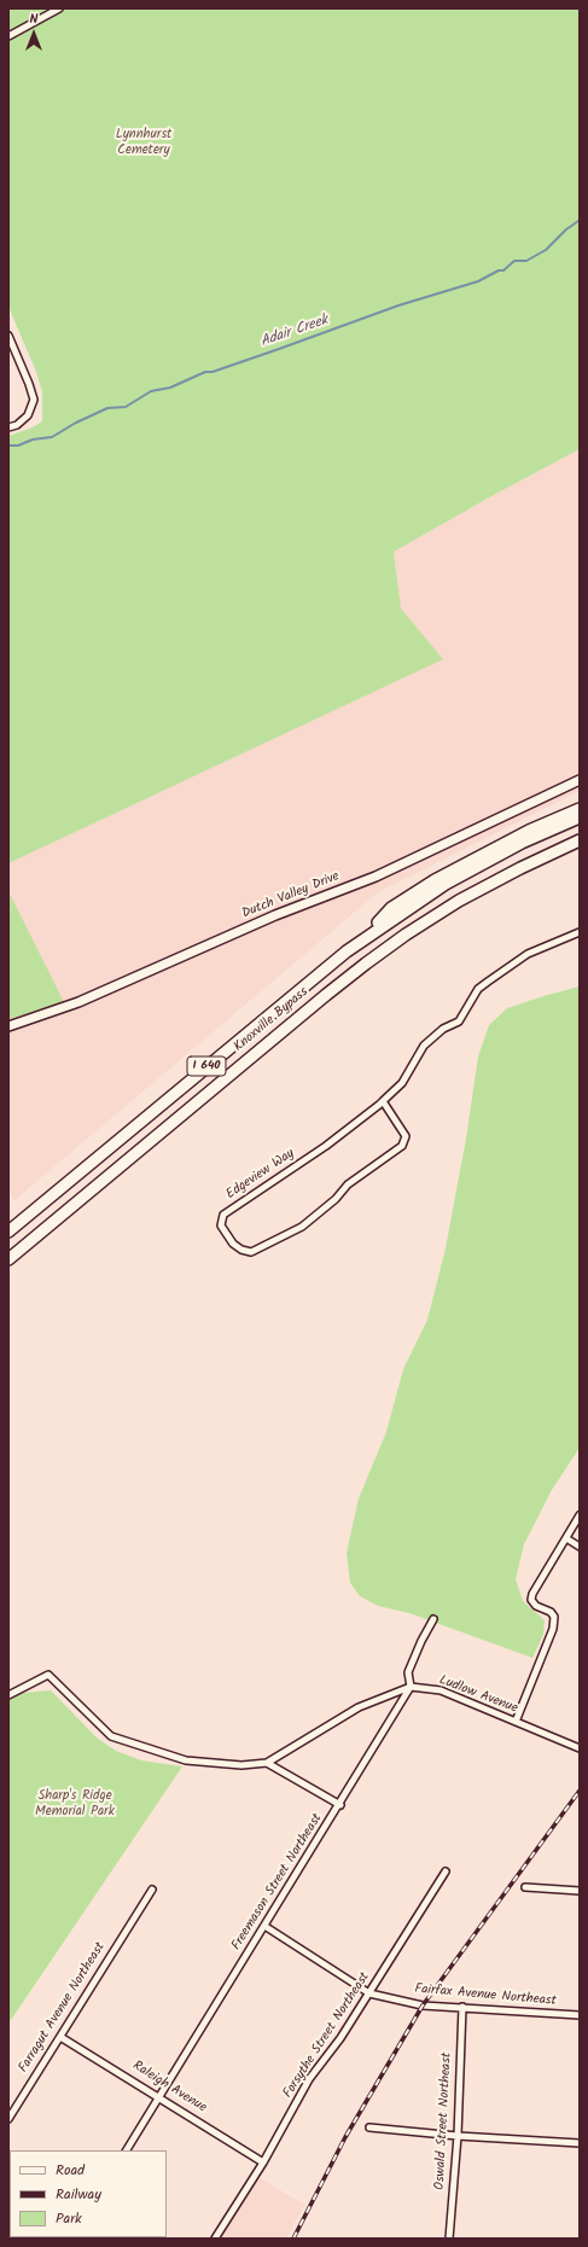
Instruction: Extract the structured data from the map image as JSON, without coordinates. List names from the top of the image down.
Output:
{
  "streets": {
    "highway": ["Knoxville Bypass", "I 640"],
    "street": [
      "Dutch Valley Drive",
      "Edgeview Way",
      "Ludlow Avenue",
      "Freemason Street Northeast",
      "Fairfax Avenue Northeast",
      "Farragut Avenue Northeast",
      "Forsythe Street Northeast",
      "Raleigh Avenue",
      "Oswald Street Northeast"
    ]
  },
  "crossings": [
    ["Ludlow Avenue", "Freemason Street Northeast"],
    ["Freemason Street Northeast", "Fairfax Avenue Northeast"],
    ["Freemason Street Northeast", "Raleigh Avenue"],
    ["Fairfax Avenue Northeast", "Forsythe Street Northeast"],
    ["Fairfax Avenue Northeast", "Oswald Street Northeast"],
    ["Farragut Avenue Northeast", "Raleigh Avenue"],
    ["Forsythe Street Northeast", "Raleigh Avenue"]
  ],
  "water": ["Adair Creek"],
  "parks": ["Lynnhurst Cemetery", "Sharp's Ridge Memorial Park"],
  "legend": ["Road", "Railway", "Park"],
  "north": "top"
}
